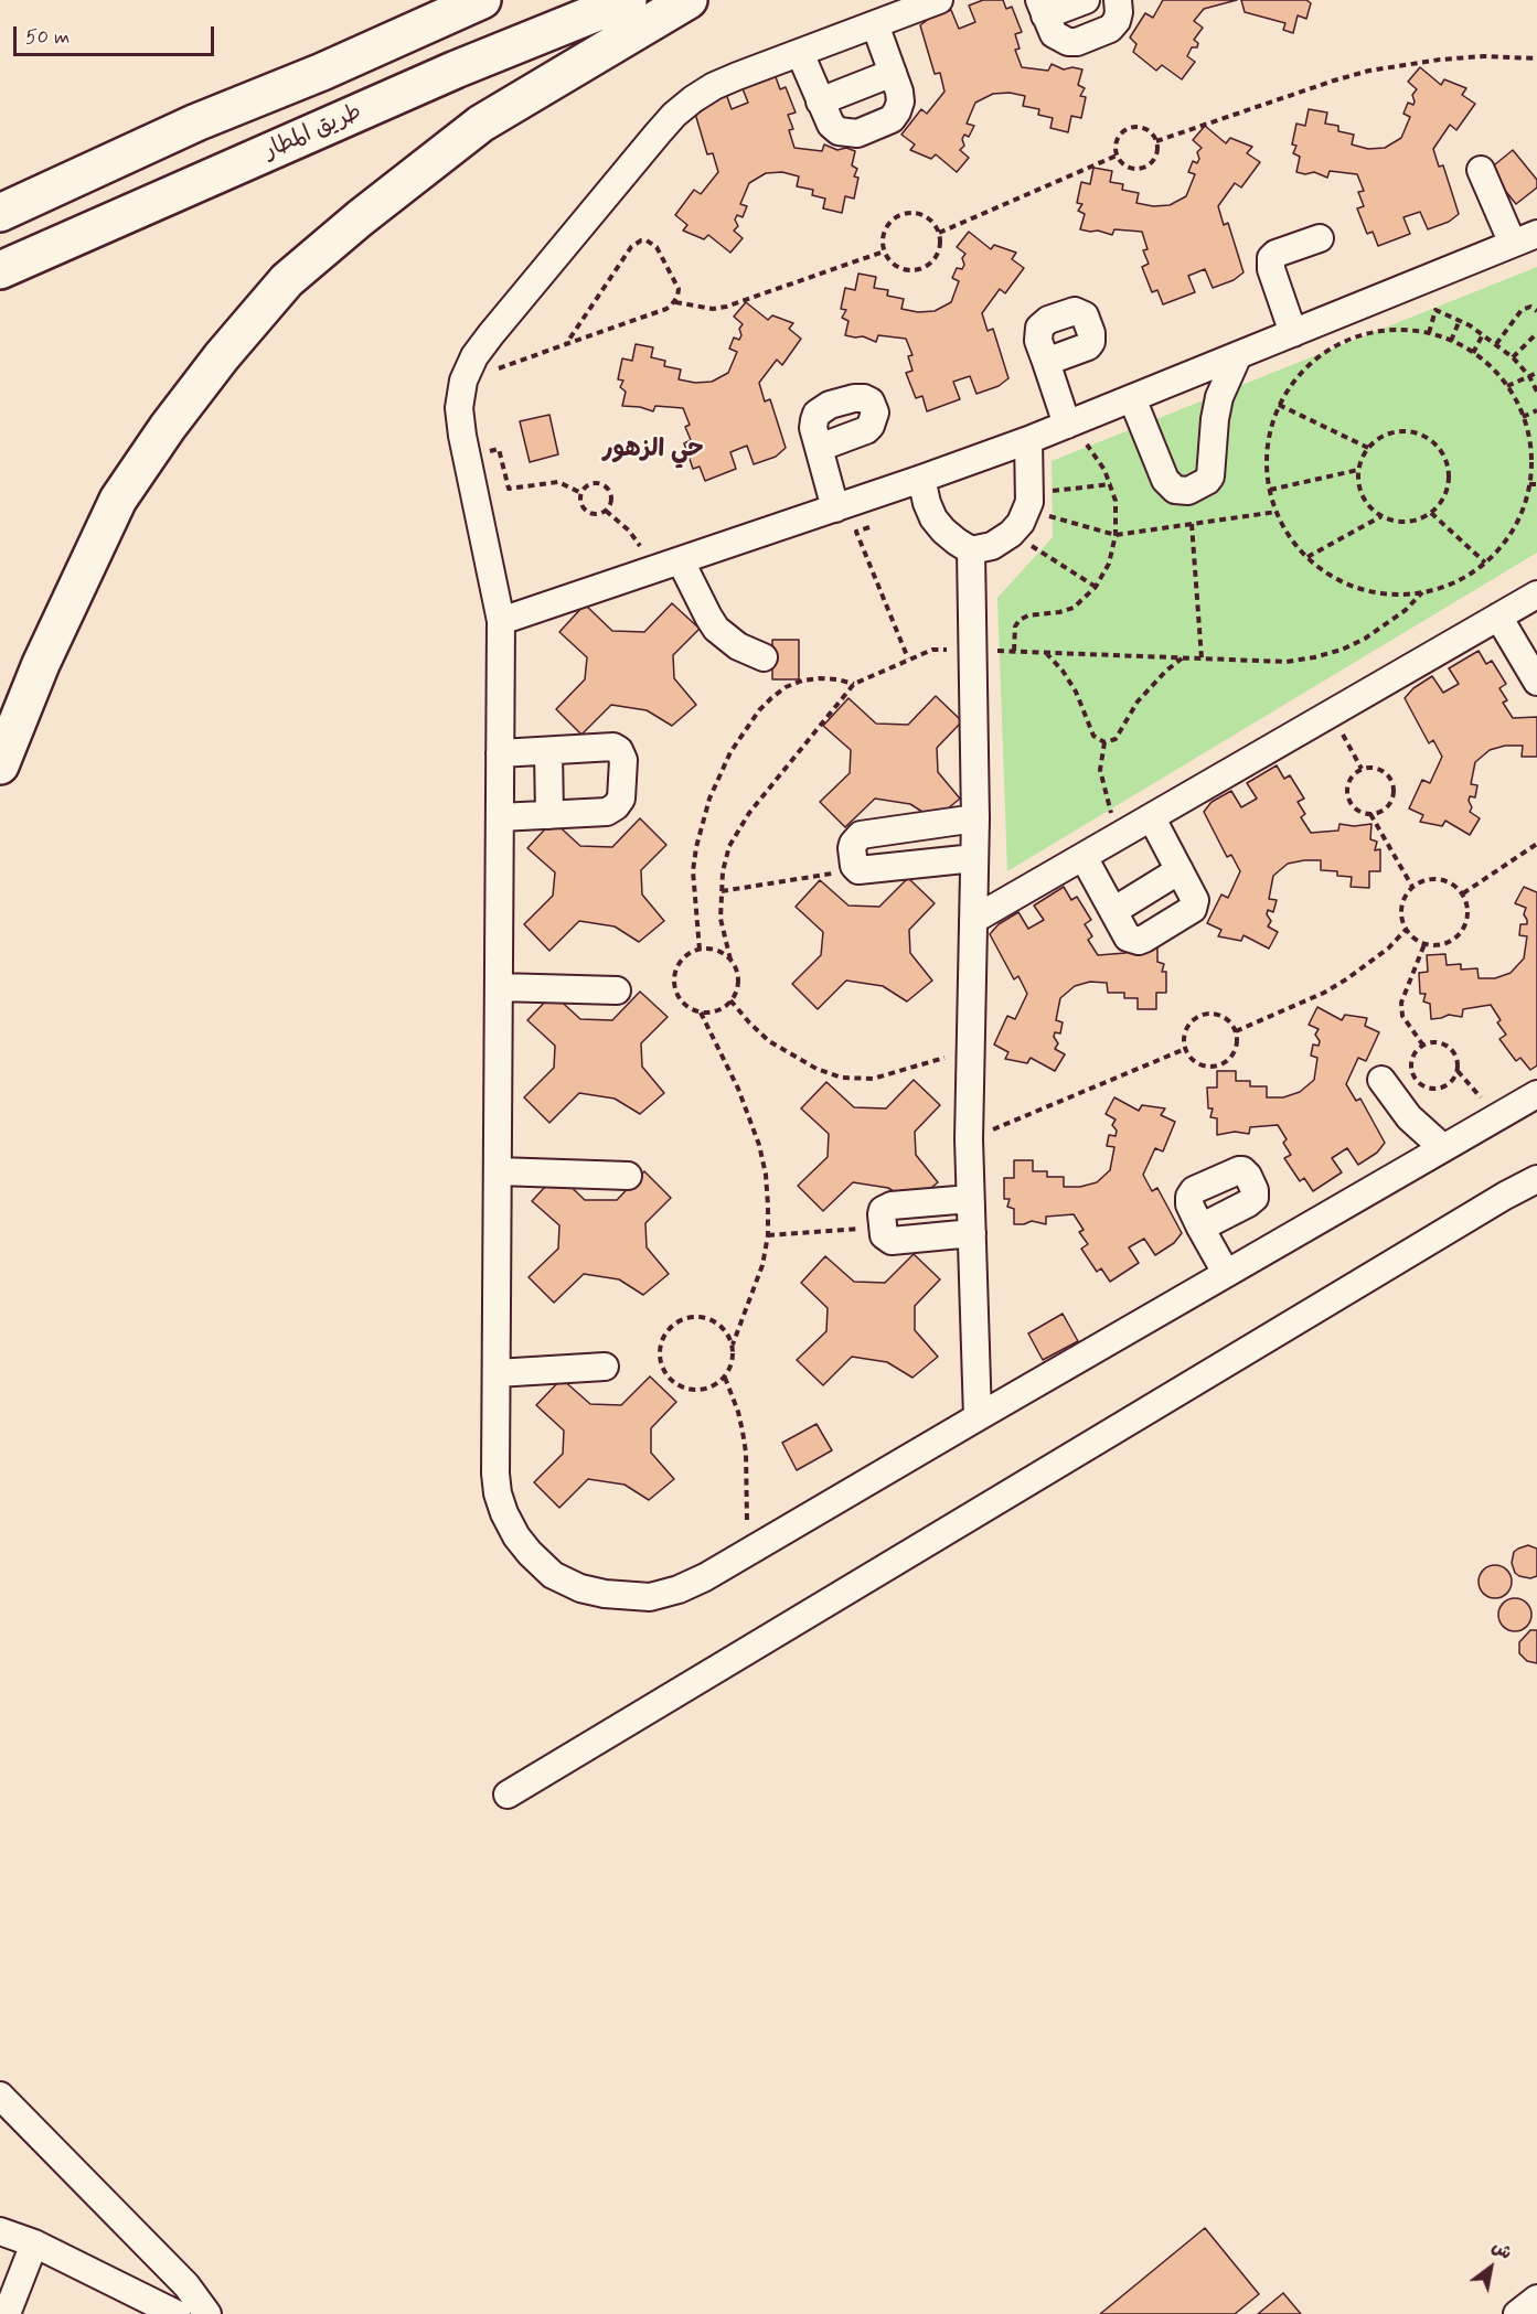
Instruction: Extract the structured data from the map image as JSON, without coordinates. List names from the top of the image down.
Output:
{
  "streets": {
    "highway": ["طريق المطار"]
  },
  "districts": ["حي الزهور"],
  "scale_bar": "50 m",
  "north": "top right"
}
